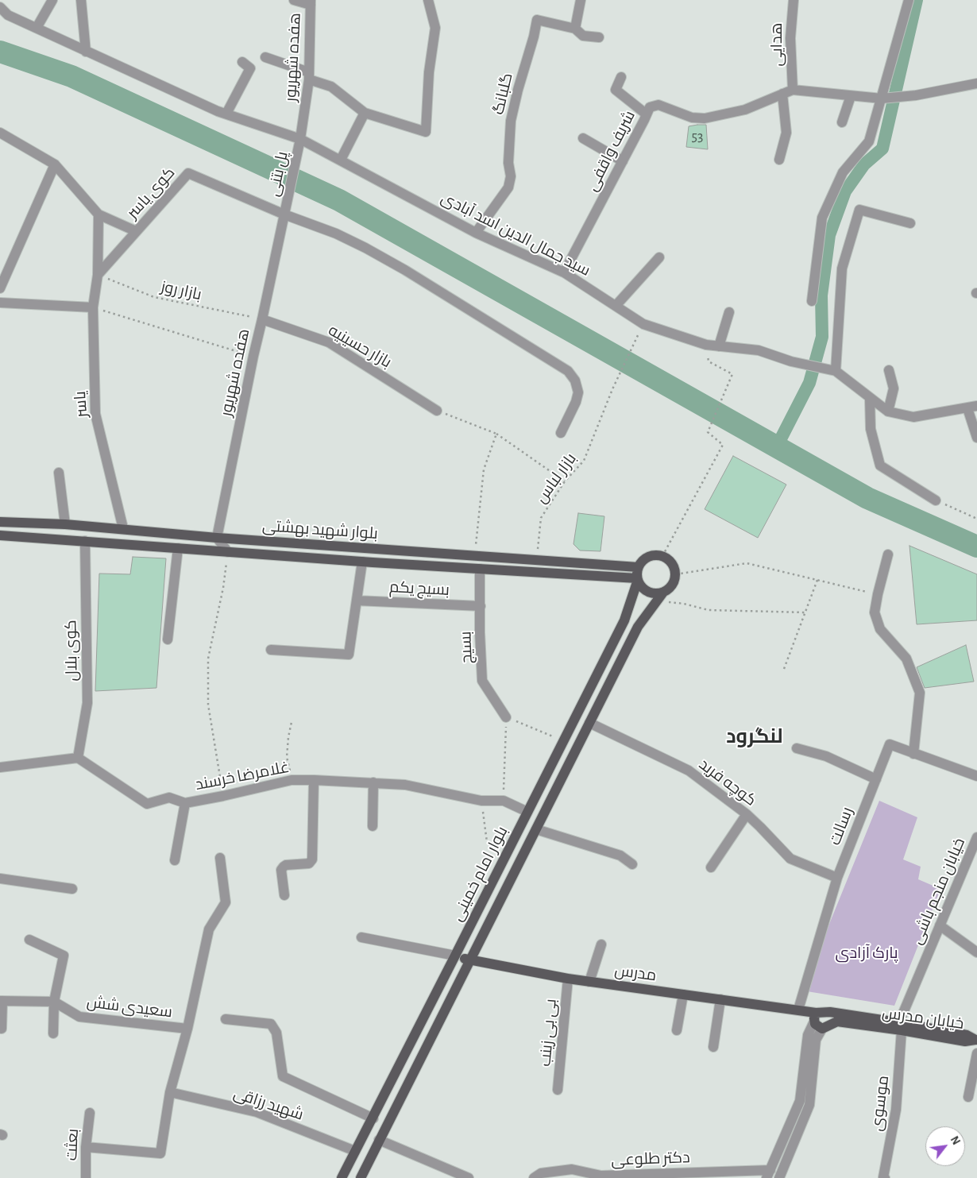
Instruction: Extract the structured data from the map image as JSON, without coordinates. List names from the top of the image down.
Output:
{
  "streets": {
    "main road": [
      "بلوار شهید بهشتی",
      "بلوار امام خمینی",
      "مدرس",
      "خیابان مدرس"
    ],
    "street": [
      "هدایی",
      "هفده شهریور",
      "گلبانگ",
      "شریف واقفی",
      "پل بتنی",
      "کوی یاسر",
      "سید جمال الدین اسد آبادی",
      "بازار حسینیه",
      "یاسر",
      "بسیج یکم",
      "بسیج",
      "کوی بلال",
      "غلامرضا خرسند",
      "کوچه فرید",
      "رسالت",
      "خیابان منجم باشی",
      "سعیدی شش",
      "بی بی زینب",
      "موسوی",
      "شهید رزاقی",
      "بعثت",
      "دکتر طلوعی"
    ],
    "path": ["بازار روز", "بازار لباس"]
  },
  "crossings": [
    ["هدایی", "شریف واقفی"],
    ["هفده شهریور", "پل بتنی"],
    ["هفده شهریور", "کوی یاسر"],
    ["هفده شهریور", "سید جمال الدین اسد آبادی"],
    ["هفده شهریور", "بازار روز"],
    ["هفده شهریور", "بازار حسینیه"],
    ["هفده شهریور", "بلوار شهید بهشتی"],
    ["گلبانگ", "سید جمال الدین اسد آبادی"],
    ["شریف واقفی", "سید جمال الدین اسد آبادی"],
    ["پل بتنی", "کوی یاسر"],
    ["پل بتنی", "سید جمال الدین اسد آبادی"],
    ["کوی یاسر", "بازار روز"],
    ["کوی یاسر", "یاسر"],
    ["بازار روز", "بازار حسینیه"],
    ["بازار روز", "یاسر"],
    ["یاسر", "بلوار شهید بهشتی"],
    ["بازار لباس", "بلوار شهید بهشتی"],
    ["بلوار شهید بهشتی", "بسیج"],
    ["بلوار شهید بهشتی", "کوی بلال"],
    ["بلوار شهید بهشتی", "بلوار امام خمینی"],
    ["بسیج یکم", "بسیج"],
    ["کوی بلال", "غلامرضا خرسند"],
    ["غلامرضا خرسند", "بلوار امام خمینی"],
    ["کوچه فرید", "رسالت"],
    ["کوچه فرید", "بلوار امام خمینی"],
    ["رسالت", "مدرس"],
    ["رسالت", "خیابان مدرس"],
    ["بلوار امام خمینی", "مدرس"],
    ["بلوار امام خمینی", "شهید رزاقی"],
    ["خیابان منجم باشی", "خیابان مدرس"],
    ["خیابان منجم باشی", "موسوی"],
    ["مدرس", "خیابان مدرس"],
    ["مدرس", "بی بی زینب"],
    ["خیابان مدرس", "موسوی"]
  ],
  "districts": ["لنگرود"],
  "parks": ["پارک آزادی"],
  "house_numbers": ["53"],
  "north": "top right"
}
